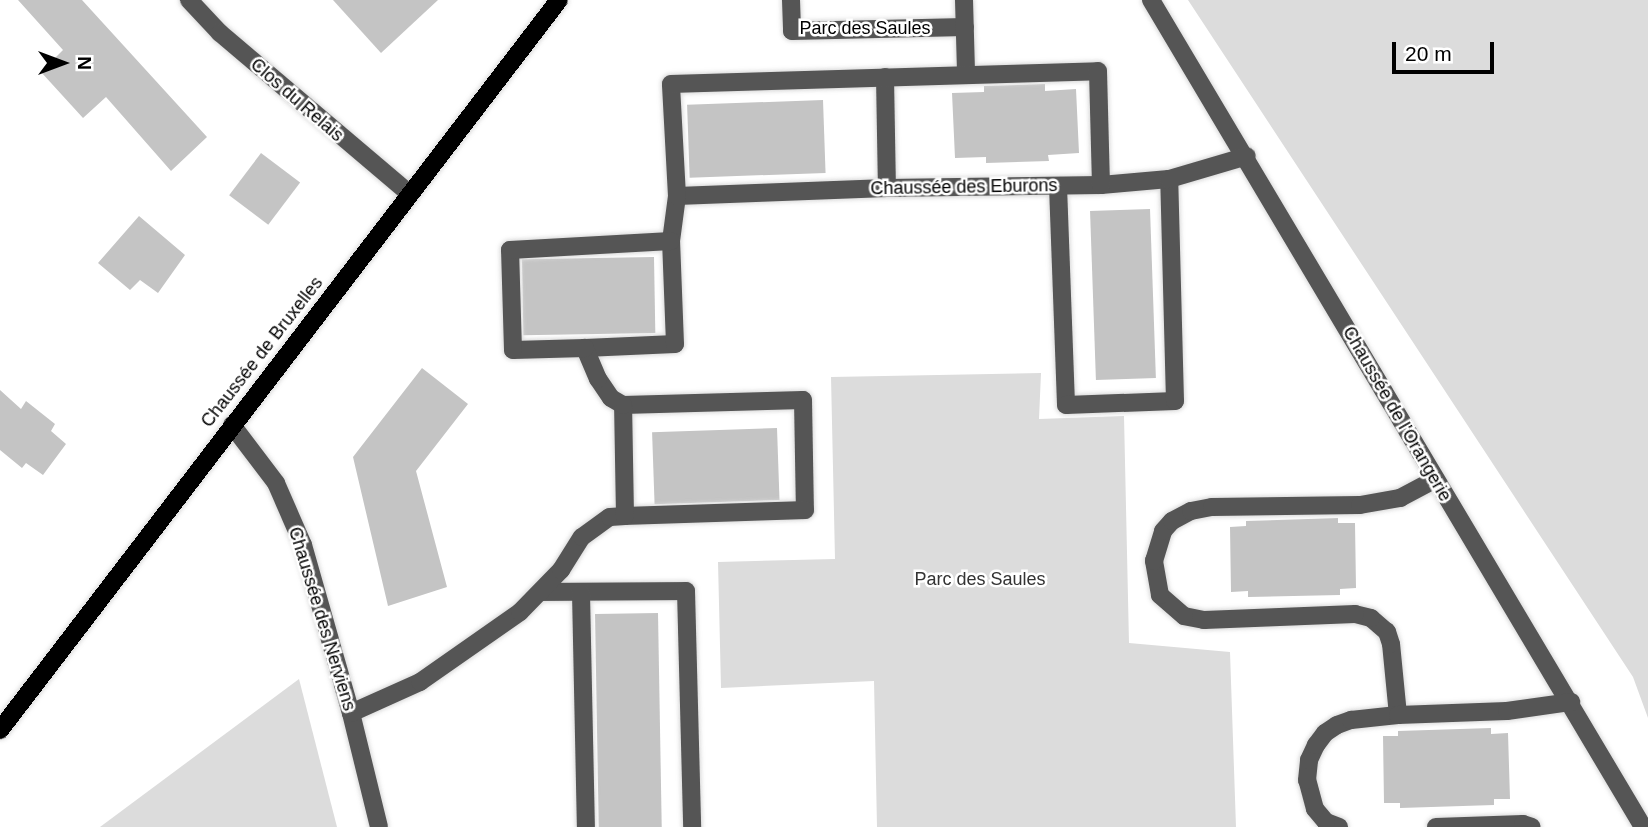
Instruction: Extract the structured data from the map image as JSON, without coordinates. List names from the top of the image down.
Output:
{
  "streets": {
    "main road": ["Chaussée de Bruxelles"],
    "street": [
      "Parc des Saules",
      "Clos du Relais",
      "Chaussée des Eburons",
      "Chaussée de l'Orangerie",
      "Chaussée des Nerviens"
    ]
  },
  "crossings": [
    ["Clos du Relais", "Chaussée de Bruxelles"],
    ["Chaussée des Eburons", "Chaussée de l'Orangerie"],
    ["Chaussée de Bruxelles", "Chaussée des Nerviens"]
  ],
  "parks": ["Parc des Saules"],
  "scale_bar": "20 m",
  "north": "right"
}
